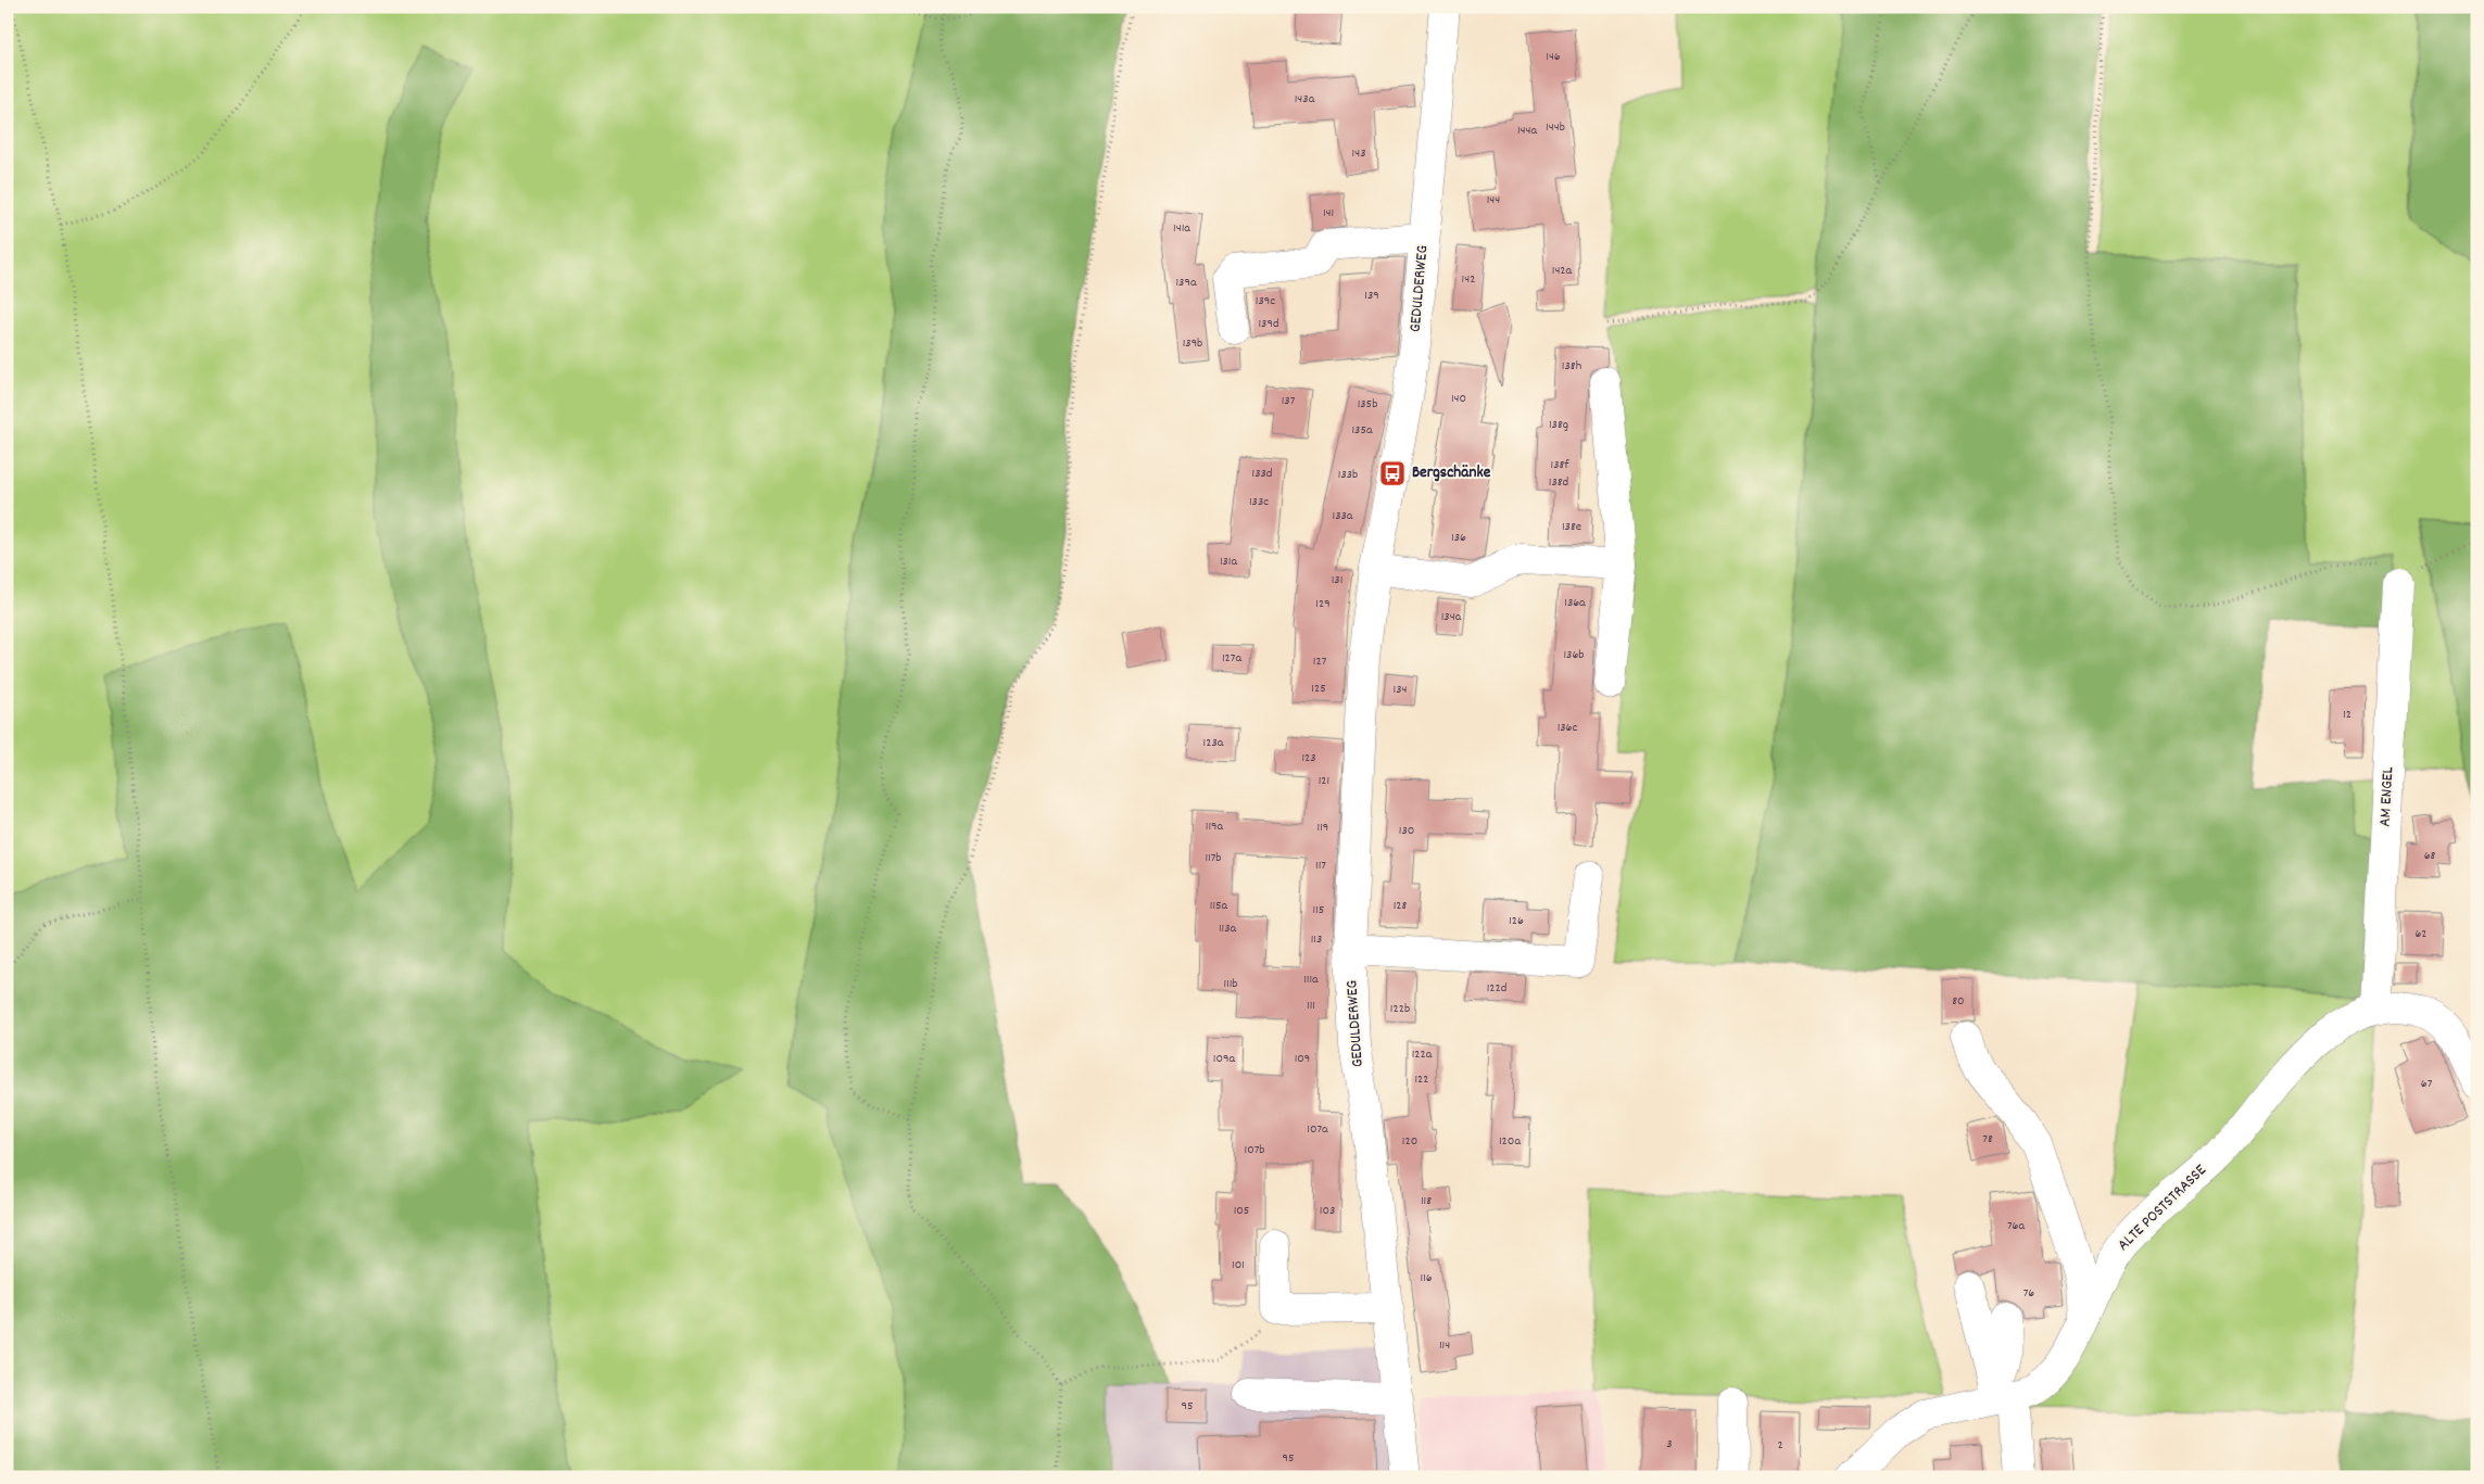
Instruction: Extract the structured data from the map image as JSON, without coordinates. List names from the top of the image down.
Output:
{
  "streets": {
    "street": ["GEDULDERWEG", "AM ENGEL", "ALTE POSTSTRASSE"]
  },
  "crossings": [
    ["AM ENGEL", "ALTE POSTSTRASSE"]
  ],
  "places": {
    "bus stop": ["Bergschänke"]
  },
  "house_numbers": [
    "146",
    "143a",
    "144b",
    "144a",
    "143",
    "144",
    "141",
    "141a",
    "142a",
    "142",
    "139a",
    "139",
    "139c",
    "139d",
    "139b",
    "138h",
    "140",
    "137",
    "135b",
    "138g",
    "135a",
    "138f",
    "133d",
    "133b",
    "138d",
    "133c",
    "133a",
    "138e",
    "136",
    "131a",
    "131",
    "136a",
    "129",
    "134a",
    "136b",
    "127a",
    "127",
    "125",
    "134",
    "12",
    "136c",
    "123a",
    "123",
    "121",
    "119a",
    "119",
    "130",
    "68",
    "117b",
    "117",
    "115a",
    "128",
    "115",
    "126",
    "113a",
    "62",
    "113",
    "111a",
    "111b",
    "122d",
    "80",
    "111",
    "122b",
    "122a",
    "109a",
    "109",
    "122",
    "67",
    "107a",
    "78",
    "120",
    "120a",
    "107b",
    "118",
    "105",
    "103",
    "76a",
    "101",
    "116",
    "76",
    "114",
    "95",
    "3",
    "2",
    "95"
  ]
}
